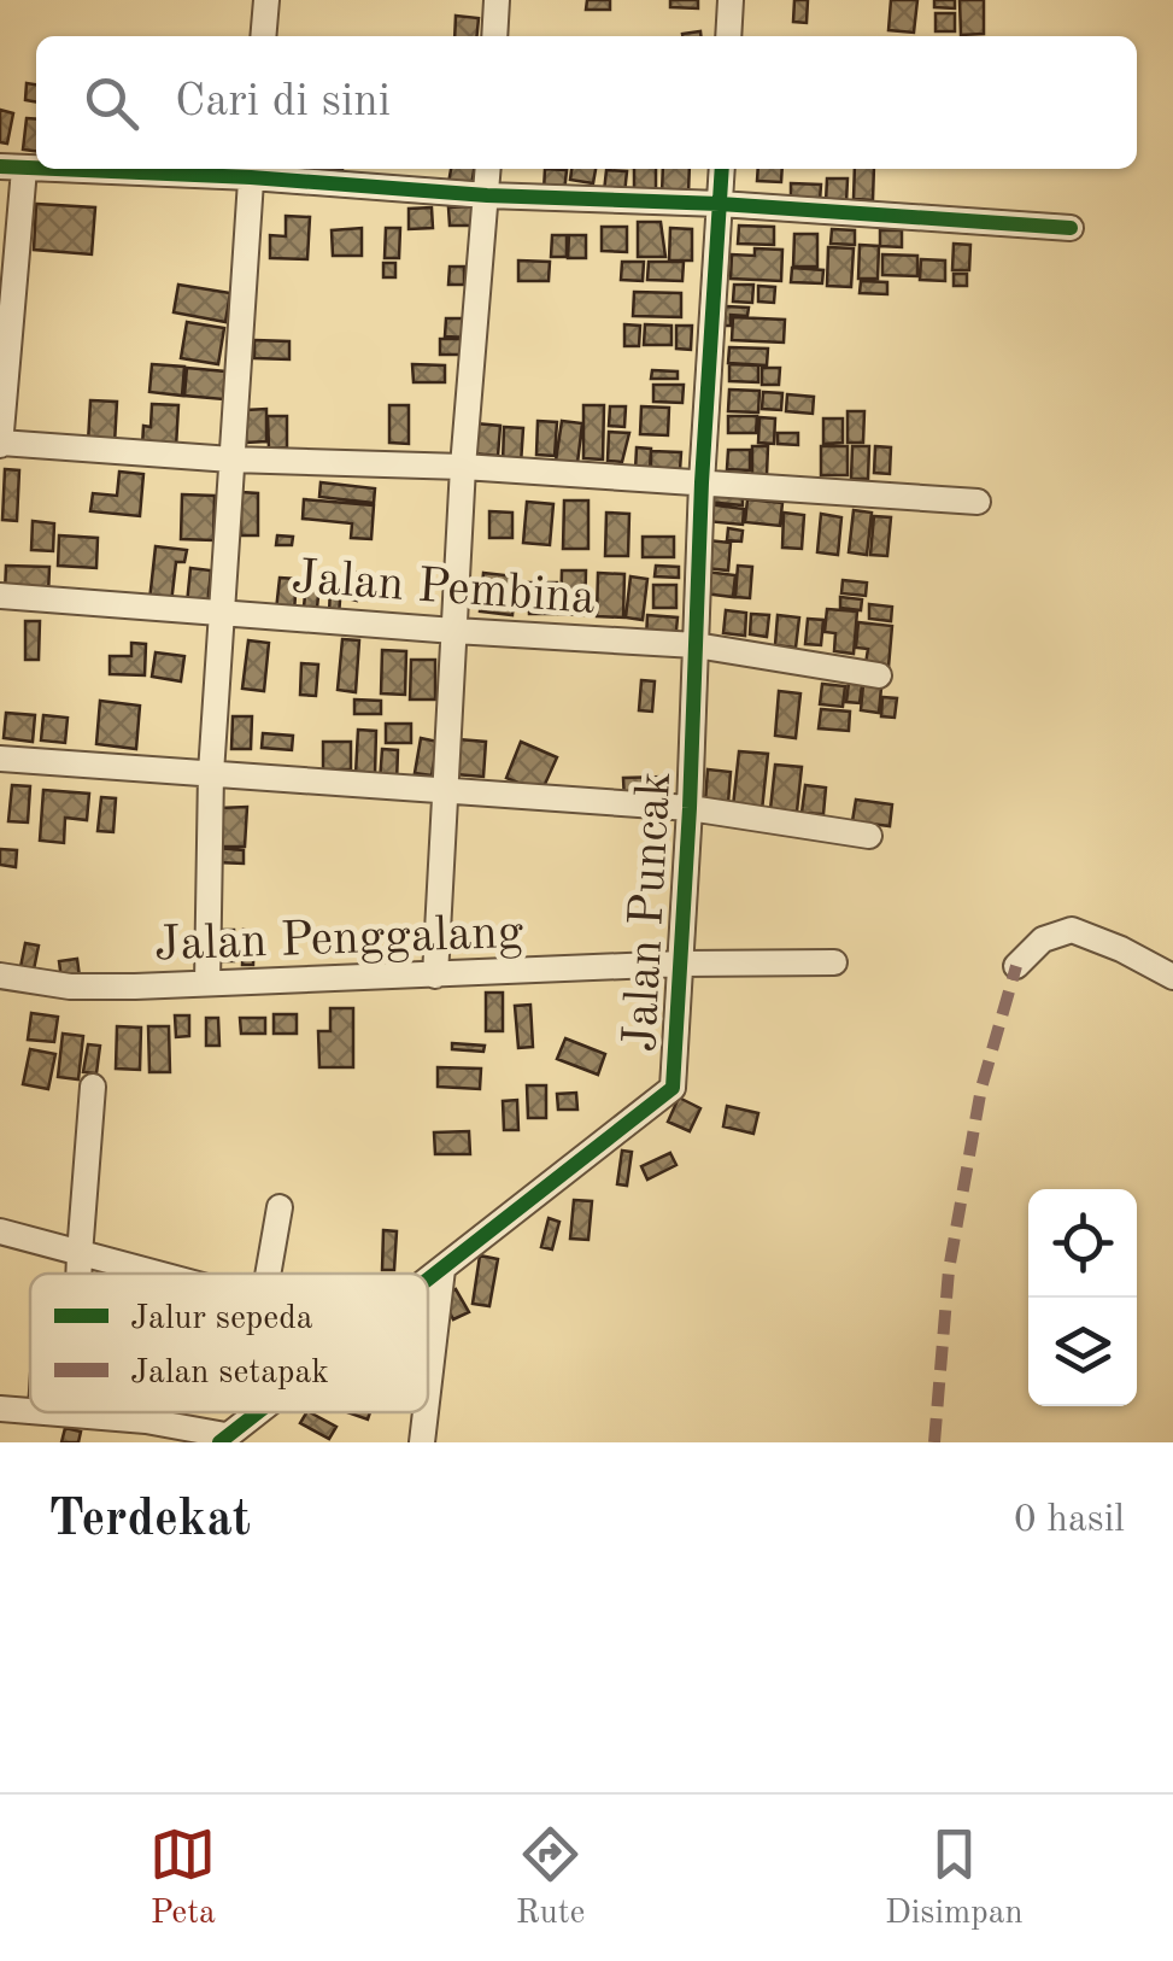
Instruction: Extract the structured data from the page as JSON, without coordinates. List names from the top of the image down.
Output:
{
  "streets": {
    "street": ["Jalan Pembina", "Jalan Puncak", "Jalan Penggalang"]
  },
  "crossings": [
    ["Jalan Pembina", "Jalan Puncak"],
    ["Jalan Puncak", "Jalan Penggalang"]
  ],
  "legend": ["Jalur sepeda", "Jalan setapak"],
  "page": {
    "search": "Cari di sini",
    "heading": ["Terdekat", "0 hasil"],
    "nav": ["Peta", "Rute", "Disimpan"]
  }
}
